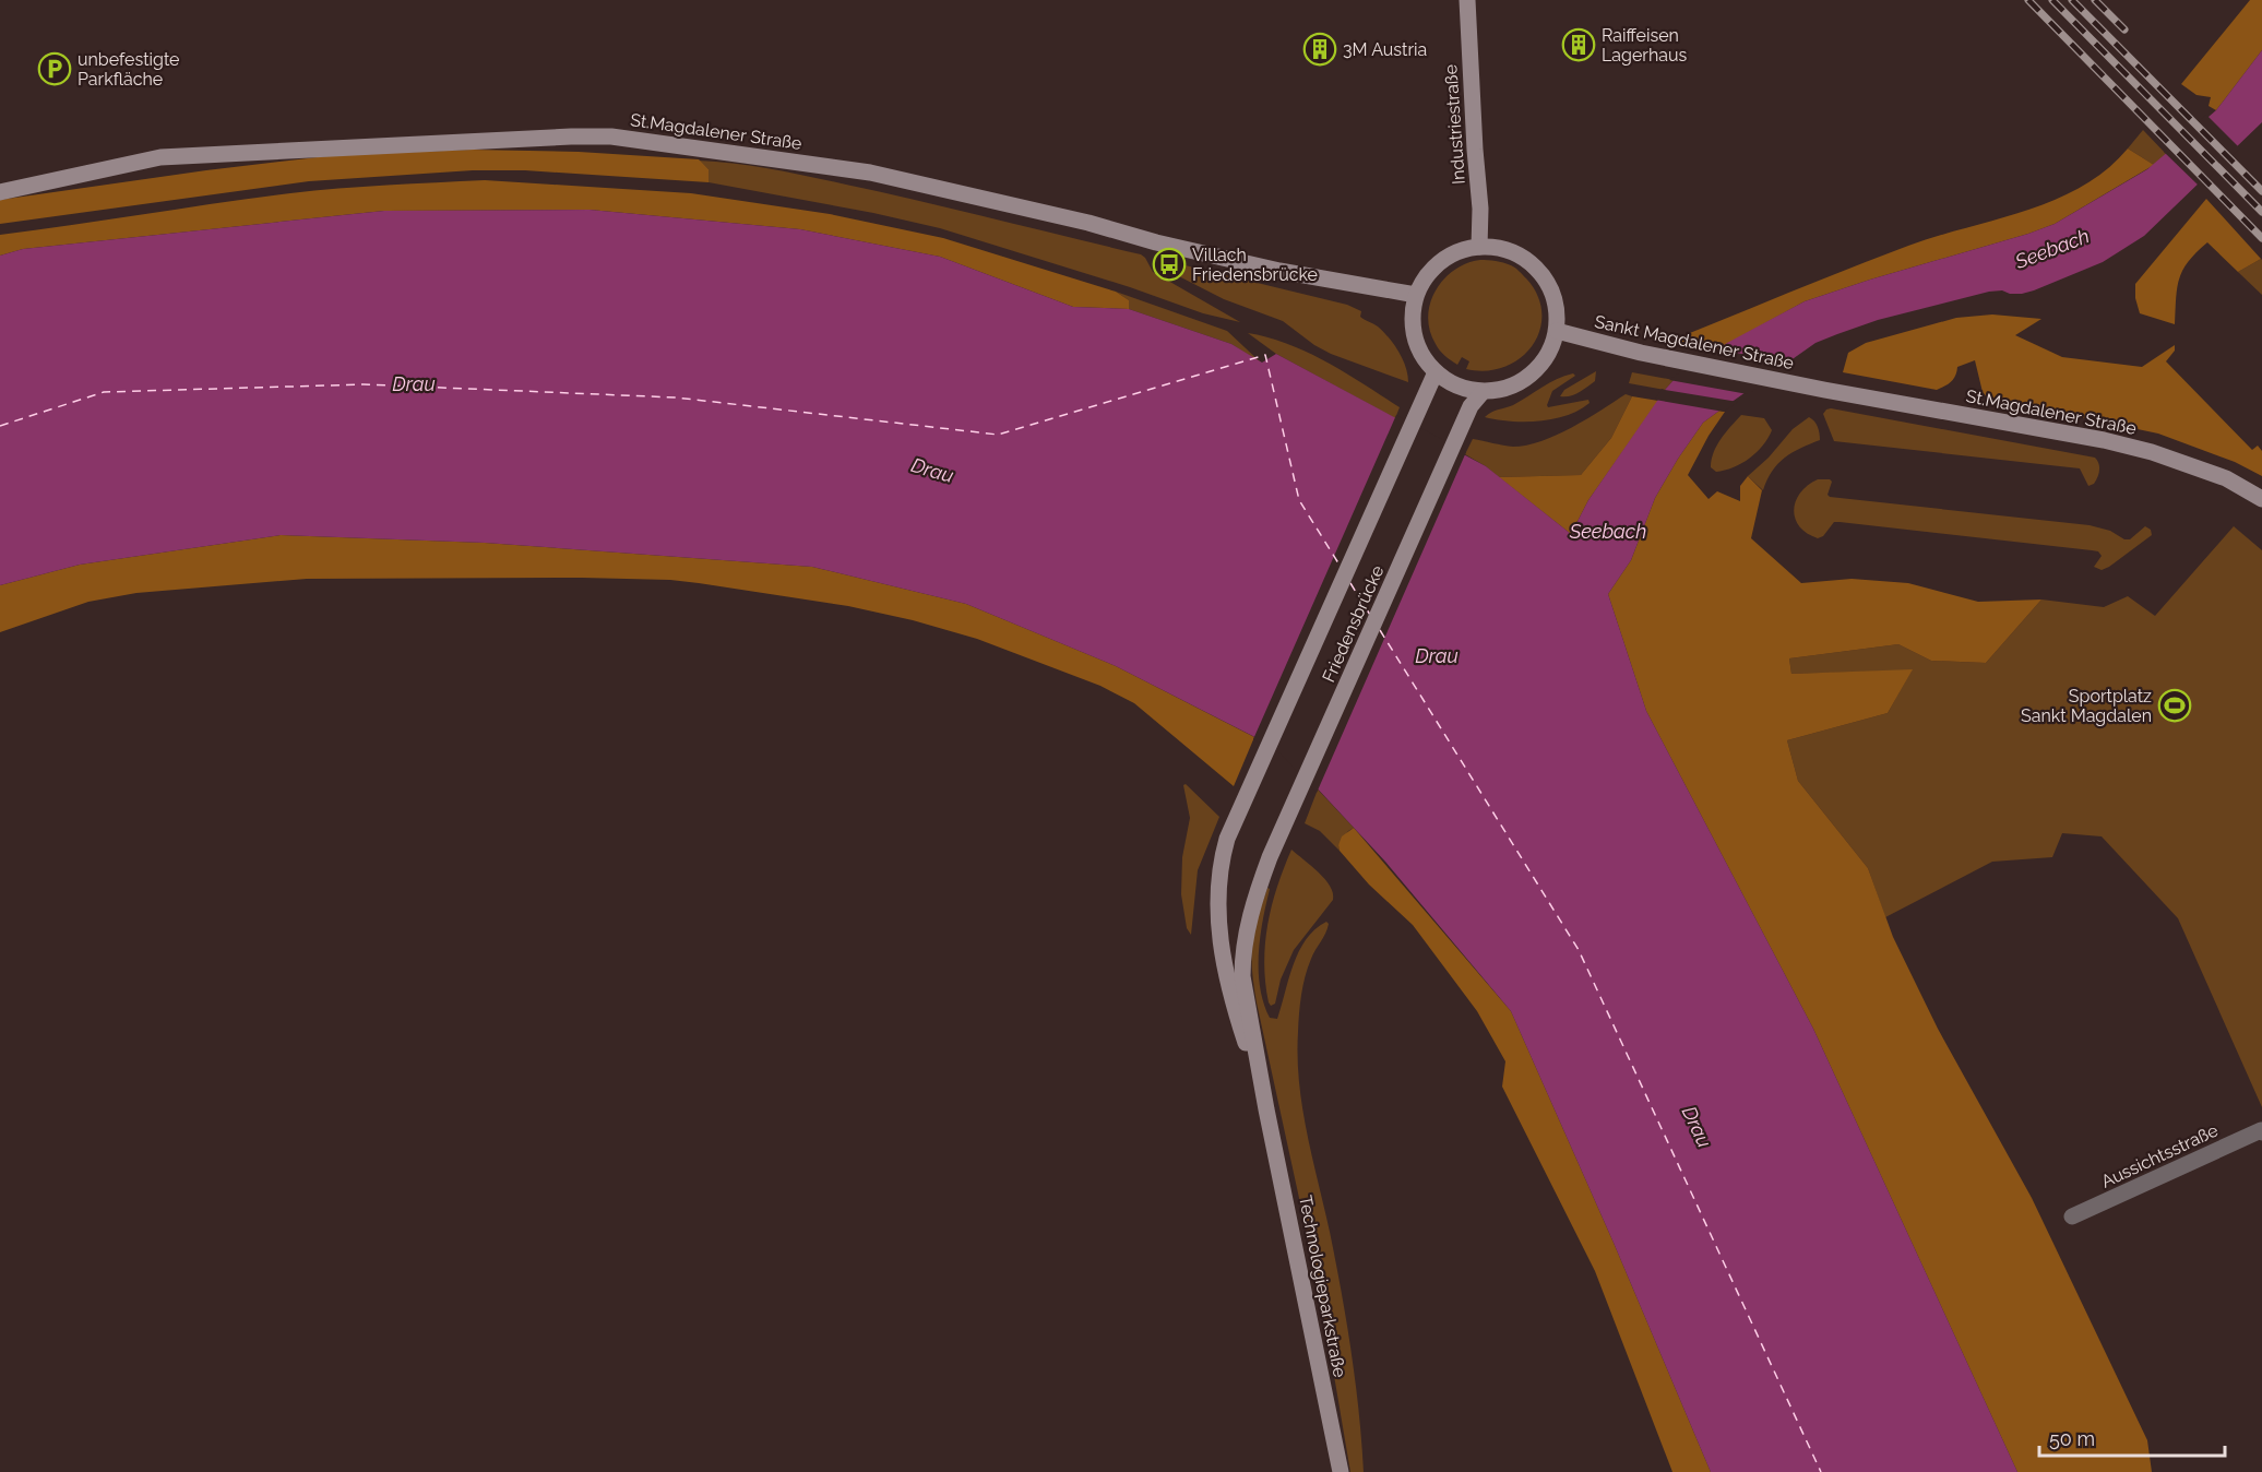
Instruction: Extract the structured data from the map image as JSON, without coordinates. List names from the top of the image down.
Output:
{
  "streets": {
    "street": [
      "Industriestraße",
      "St.Magdalener Straße",
      "Sankt Magdalener Straße",
      "Friedensbrücke",
      "Aussichtsstraße",
      "Technologieparkstraße"
    ]
  },
  "crossings": [
    ["Industriestraße", "St.Magdalener Straße"],
    ["Industriestraße", "Sankt Magdalener Straße"],
    ["Industriestraße", "Friedensbrücke"],
    ["St.Magdalener Straße", "Sankt Magdalener Straße"],
    ["St.Magdalener Straße", "Friedensbrücke"],
    ["Sankt Magdalener Straße", "Friedensbrücke"],
    ["Friedensbrücke", "Technologieparkstraße"]
  ],
  "water": ["Seebach", "Drau"],
  "places": {
    "building": ["Raiffeisen Lagerhaus", "3M Austria"],
    "parking": ["unbefestigte Parkfläche"],
    "bus stop": ["Villach Friedensbrücke"],
    "sports": ["Sportplatz Sankt Magdalen"]
  },
  "scale_bar": "50 m"
}
